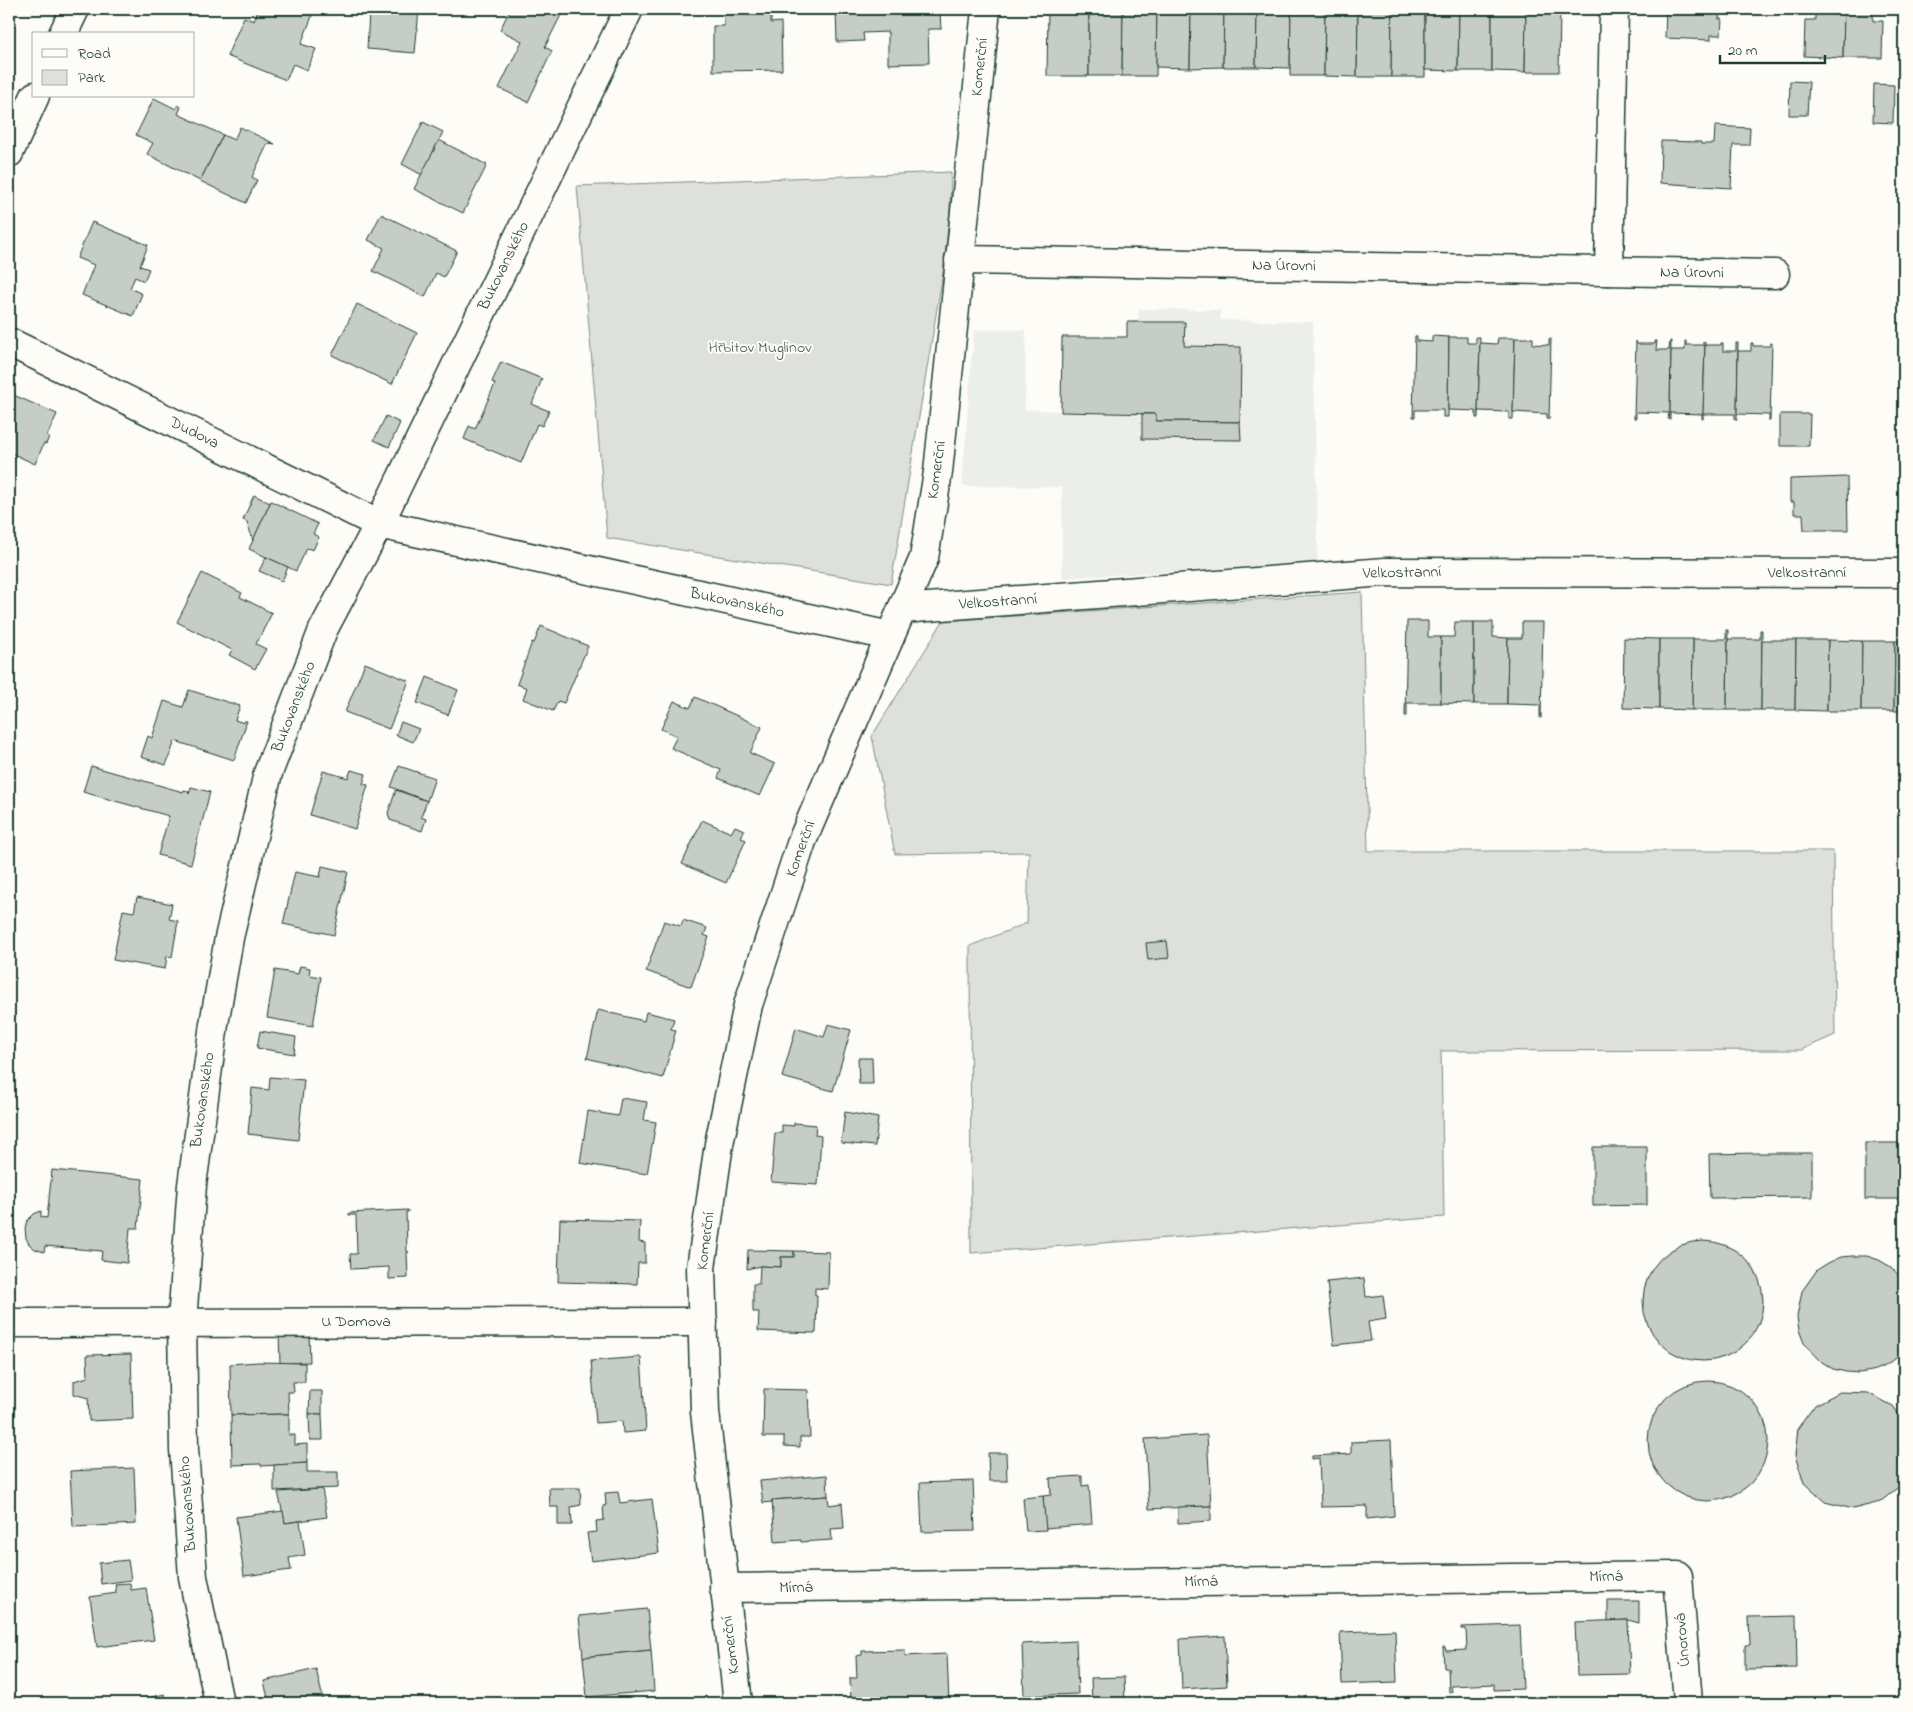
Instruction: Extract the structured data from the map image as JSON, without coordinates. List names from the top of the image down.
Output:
{
  "streets": {
    "street": [
      "Komerční",
      "Bukovanského",
      "Na Úrovni",
      "Dudova",
      "Velkostranní",
      "U Domova",
      "Mírná",
      "Únorová"
    ]
  },
  "crossings": [
    ["Komerční", "Bukovanského"],
    ["Komerční", "Na Úrovni"],
    ["Komerční", "Velkostranní"],
    ["Komerční", "U Domova"],
    ["Komerční", "Mírná"],
    ["Bukovanského", "Dudova"],
    ["Bukovanského", "U Domova"],
    ["Mírná", "Únorová"]
  ],
  "parks": ["Hřbitov Muglinov"],
  "legend": ["Road", "Park"],
  "scale_bar": "20 m"
}
